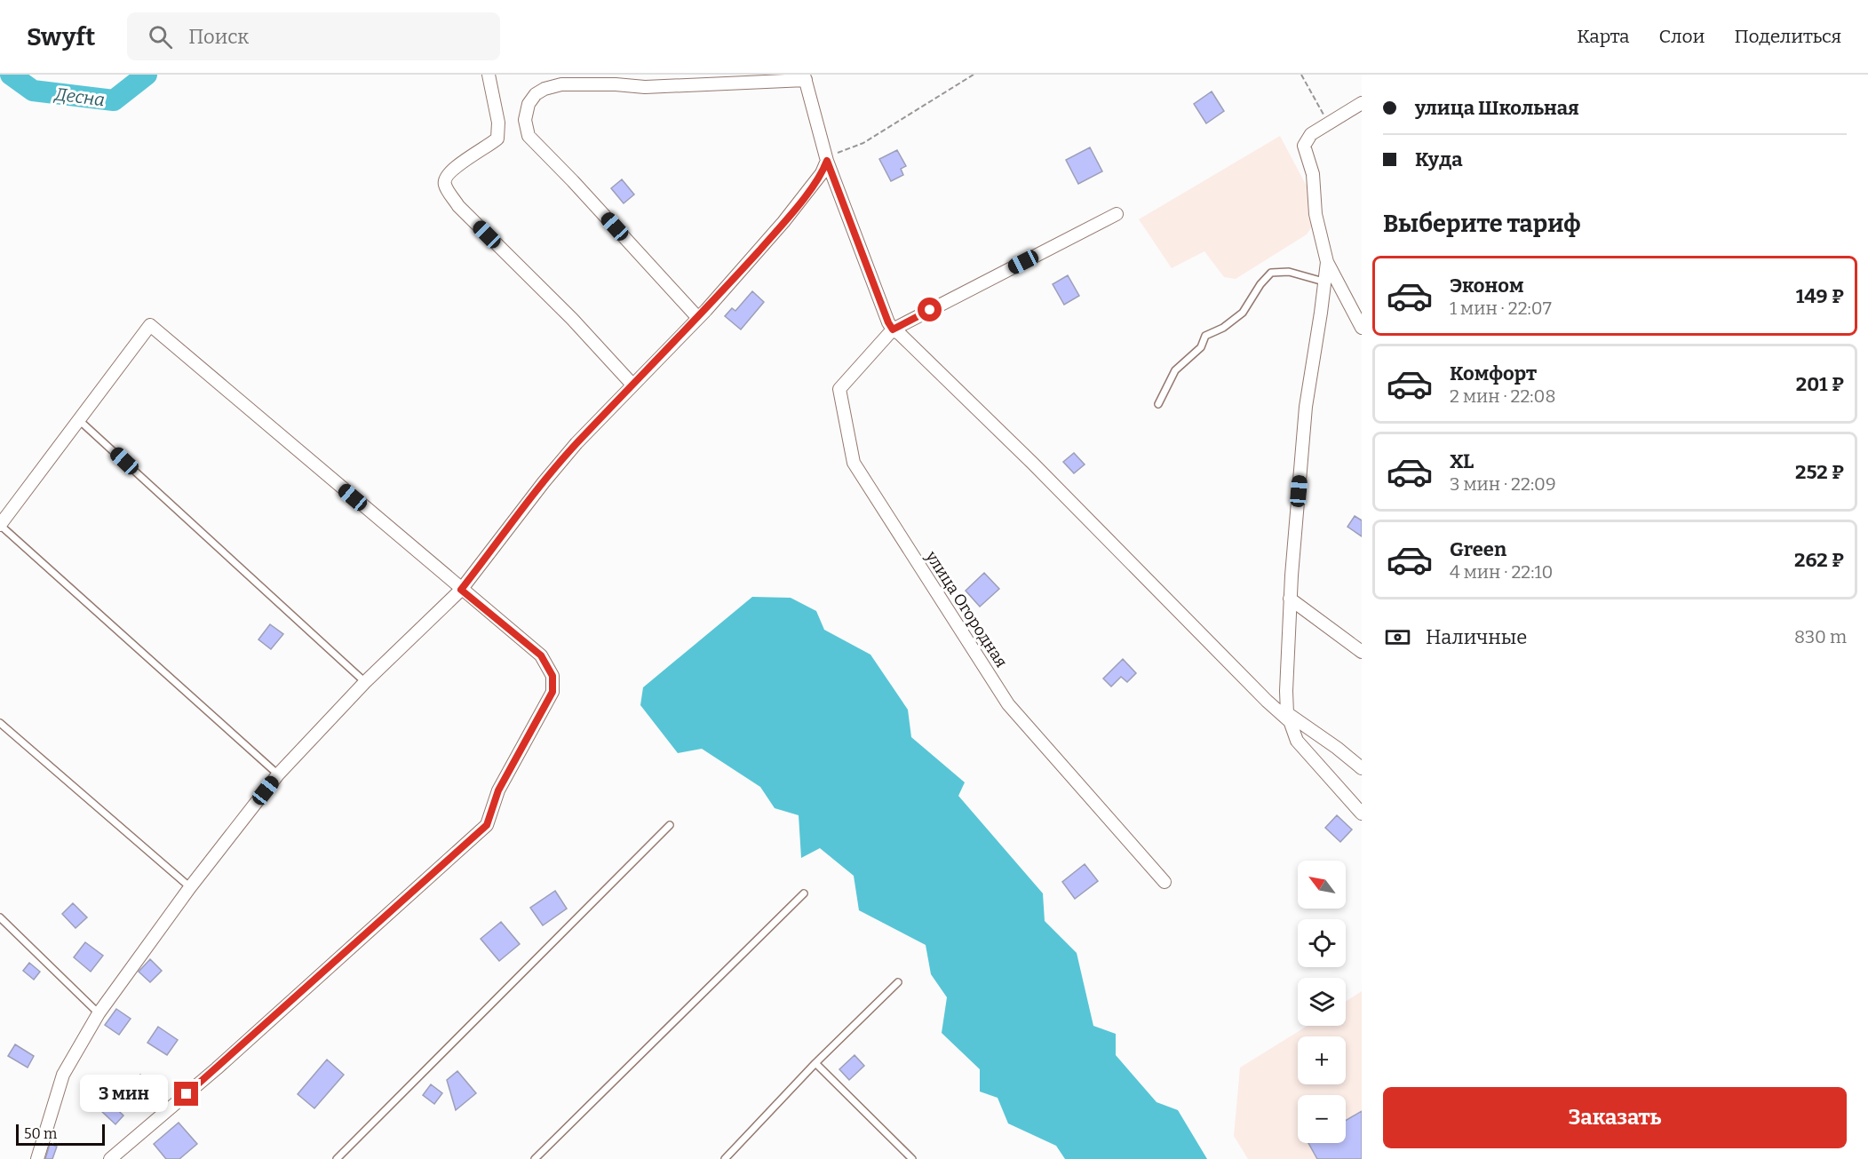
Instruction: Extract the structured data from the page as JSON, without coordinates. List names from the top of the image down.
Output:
{
  "streets": {
    "street": ["улица Огородная"]
  },
  "water": ["Десна"],
  "scale_bar": "50 m",
  "north": "top left",
  "page": {
    "header": "Swyft",
    "search": "Поиск",
    "nav": ["Карта", "Слои", "Поделиться"],
    "banner": ["улица Школьная", "Куда"],
    "heading": "Выберите тариф",
    "list": [
      {
        "name": "Эконом",
        "note": "1 мин · 22:07",
        "value": "149 ₽"
      },
      {
        "name": "Комфорт",
        "note": "2 мин · 22:08",
        "value": "201 ₽"
      },
      {
        "name": "XL",
        "note": "3 мин · 22:09",
        "value": "252 ₽"
      },
      {
        "name": "Green",
        "note": "4 мин · 22:10",
        "value": "262 ₽"
      }
    ],
    "pay": ["Наличные", "830 m"],
    "map_buttons": ["+", "−"],
    "bubble": "3 мин",
    "buttons": "Заказать",
    "scale": "50 m"
  }
}
